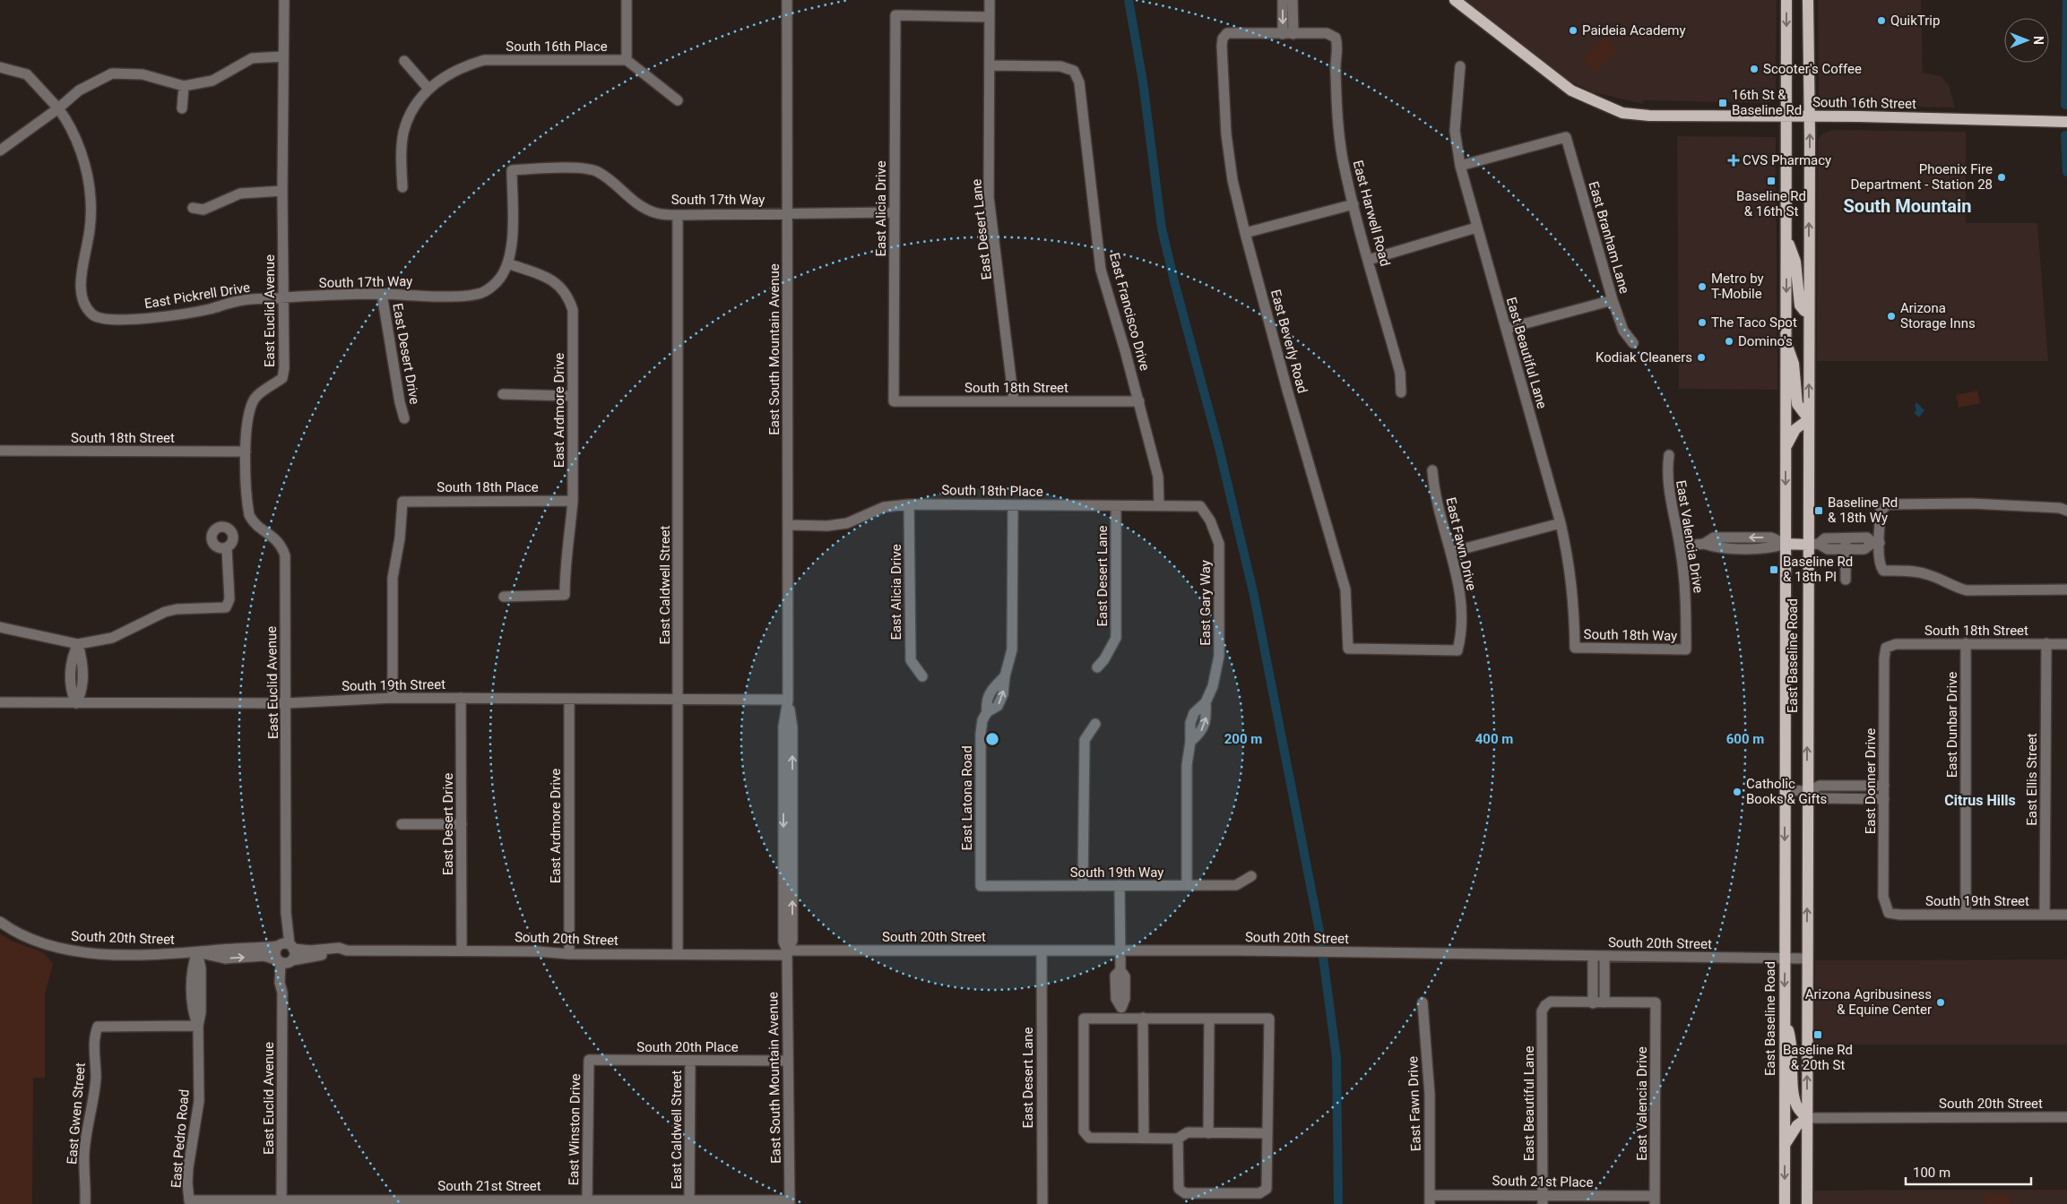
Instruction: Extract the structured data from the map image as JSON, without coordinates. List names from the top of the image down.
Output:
{
  "streets": {
    "main road": ["South 16th Street", "East Baseline Road"],
    "street": [
      "South 16th Place",
      "South 17th Way",
      "East Alicia Drive",
      "East Harwell Road",
      "East Desert Lane",
      "East Branham Lane",
      "East Pickrell Drive",
      "East Euclid Avenue",
      "East Francisco Drive",
      "East Beverly Road",
      "East South Mountain Avenue",
      "East Beautiful Lane",
      "East Desert Drive",
      "South 18th Street",
      "East Ardmore Drive",
      "South 18th Place",
      "East Valencia Drive",
      "East Fawn Drive",
      "East Caldwell Street",
      "East Gary Way",
      "South 18th Way",
      "South 19th Street",
      "East Dunbar Drive",
      "East Ellis Street",
      "East Donner Drive",
      "East Latona Road",
      "South 19th Way",
      "South 20th Street",
      "South 20th Place",
      "East Gwen Street",
      "East Winston Drive",
      "East Pedro Road",
      "South 21st Place",
      "South 21st Street"
    ]
  },
  "crossings": [
    ["South 16th Street", "East Baseline Road"],
    ["South 17th Way", "East Alicia Drive"],
    ["South 17th Way", "East Pickrell Drive"],
    ["South 17th Way", "East Euclid Avenue"],
    ["South 17th Way", "East South Mountain Avenue"],
    ["South 17th Way", "East Desert Drive"],
    ["South 17th Way", "East Ardmore Drive"],
    ["South 17th Way", "East Caldwell Street"],
    ["East Alicia Drive", "East Desert Lane"],
    ["East Alicia Drive", "South 18th Street"],
    ["East Alicia Drive", "South 18th Place"],
    ["East Harwell Road", "East Beverly Road"],
    ["East Desert Lane", "East Francisco Drive"],
    ["East Desert Lane", "South 18th Street"],
    ["East Desert Lane", "South 18th Place"],
    ["East Desert Lane", "South 20th Street"],
    ["East Branham Lane", "East Beautiful Lane"],
    ["East Pickrell Drive", "East Euclid Avenue"],
    ["East Euclid Avenue", "South 18th Street"],
    ["East Euclid Avenue", "South 19th Street"],
    ["East Euclid Avenue", "South 20th Street"],
    ["East Euclid Avenue", "South 21st Street"],
    ["East Francisco Drive", "South 18th Street"],
    ["East Francisco Drive", "South 18th Place"],
    ["East Beverly Road", "East Fawn Drive"],
    ["East South Mountain Avenue", "South 18th Place"],
    ["East South Mountain Avenue", "South 19th Street"],
    ["East South Mountain Avenue", "South 20th Street"],
    ["East South Mountain Avenue", "South 20th Place"],
    ["East South Mountain Avenue", "South 21st Street"],
    ["East Beautiful Lane", "South 18th Way"],
    ["East Beautiful Lane", "South 21st Place"],
    ["East Desert Drive", "South 19th Street"],
    ["East Desert Drive", "South 20th Street"],
    ["South 18th Street", "East Dunbar Drive"],
    ["South 18th Street", "East Ellis Street"],
    ["South 18th Street", "East Donner Drive"],
    ["East Ardmore Drive", "South 18th Place"],
    ["East Ardmore Drive", "South 19th Street"],
    ["East Ardmore Drive", "South 20th Street"],
    ["South 18th Place", "East Gary Way"],
    ["South 18th Place", "South 19th Street"],
    ["South 18th Place", "East Latona Road"],
    ["East Valencia Drive", "South 18th Way"],
    ["East Valencia Drive", "South 21st Place"],
    ["East Fawn Drive", "South 21st Place"],
    ["East Caldwell Street", "South 19th Street"],
    ["East Caldwell Street", "South 20th Street"],
    ["East Caldwell Street", "South 20th Place"],
    ["East Caldwell Street", "South 21st Street"],
    ["East Gary Way", "South 19th Way"],
    ["East Baseline Road", "South 20th Street"],
    ["South 19th Street", "East Dunbar Drive"],
    ["South 19th Street", "East Ellis Street"],
    ["South 19th Street", "East Donner Drive"],
    ["East Latona Road", "South 19th Way"],
    ["South 20th Street", "East Pedro Road"],
    ["South 20th Place", "East Winston Drive"],
    ["East Gwen Street", "East Pedro Road"],
    ["East Winston Drive", "South 21st Street"],
    ["East Pedro Road", "South 21st Street"]
  ],
  "one_way": ["East Gary Way"],
  "districts": ["South Mountain", "Citrus Hills"],
  "places": {
    "other": [
      "QuikTrip",
      "Paideia Academy",
      "Scooter's Coffee",
      "Phoenix Fire Department - Station 28",
      "Metro by T-Mobile",
      "Arizona Storage Inns",
      "The Taco Spot",
      "Domino's",
      "Kodiak Cleaners",
      "Catholic Books & Gifts",
      "Arizona Agribusiness & Equine Center"
    ],
    "transit": [
      "16th St & Baseline Rd",
      "Baseline Rd & 16th St",
      "Baseline Rd & 18th Wy",
      "Baseline Rd & 18th Pl",
      "Baseline Rd & 20th St"
    ],
    "health": ["CVS Pharmacy"]
  },
  "scale_bar": "100 m",
  "north": "right",
  "rings": ["200 m", "400 m", "600 m"]
}
